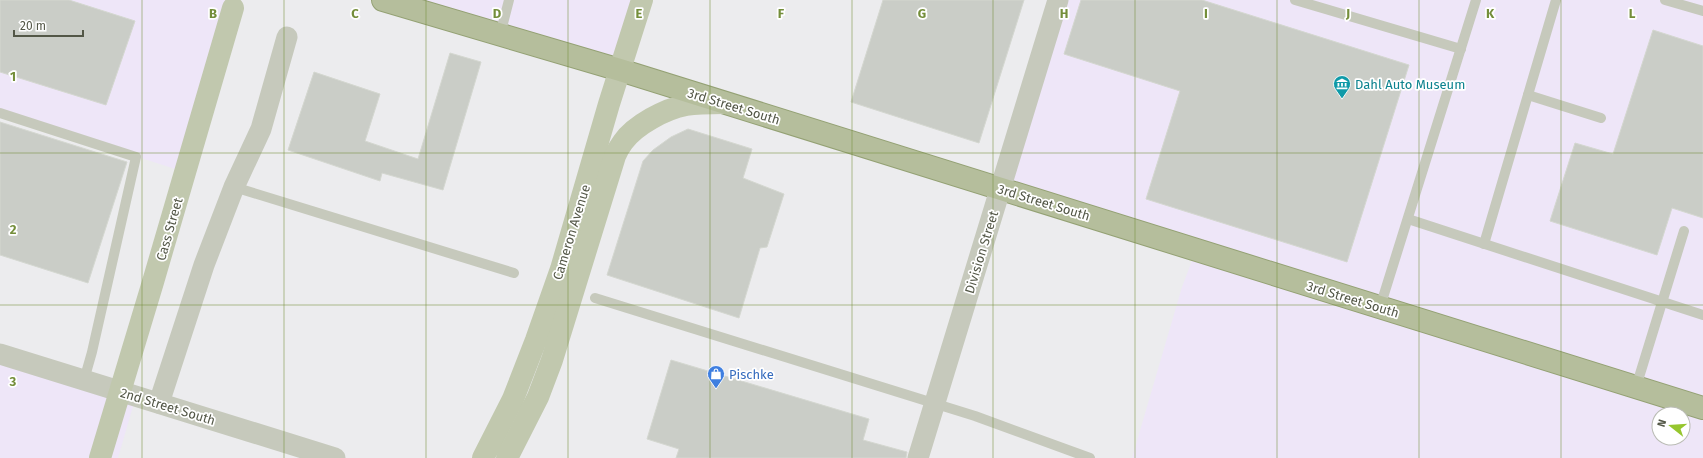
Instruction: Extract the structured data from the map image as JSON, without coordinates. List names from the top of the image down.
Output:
{
  "streets": {
    "highway": ["3rd Street South"],
    "main road": ["Cass Street", "Cameron Avenue"],
    "street": ["Division Street", "2nd Street South"]
  },
  "crossings": [
    ["3rd Street South", "Cameron Avenue"],
    ["3rd Street South", "Division Street"]
  ],
  "places": {
    "museum": ["Dahl Auto Museum"],
    "shop": ["Pischke"]
  },
  "scale_bar": "20 m",
  "north": "left",
  "grid": {
    "columns": [
      "B",
      "C",
      "D",
      "E",
      "F",
      "G",
      "H",
      "I",
      "J",
      "K",
      "L"
    ],
    "rows": ["1", "2", "3"]
  }
}
